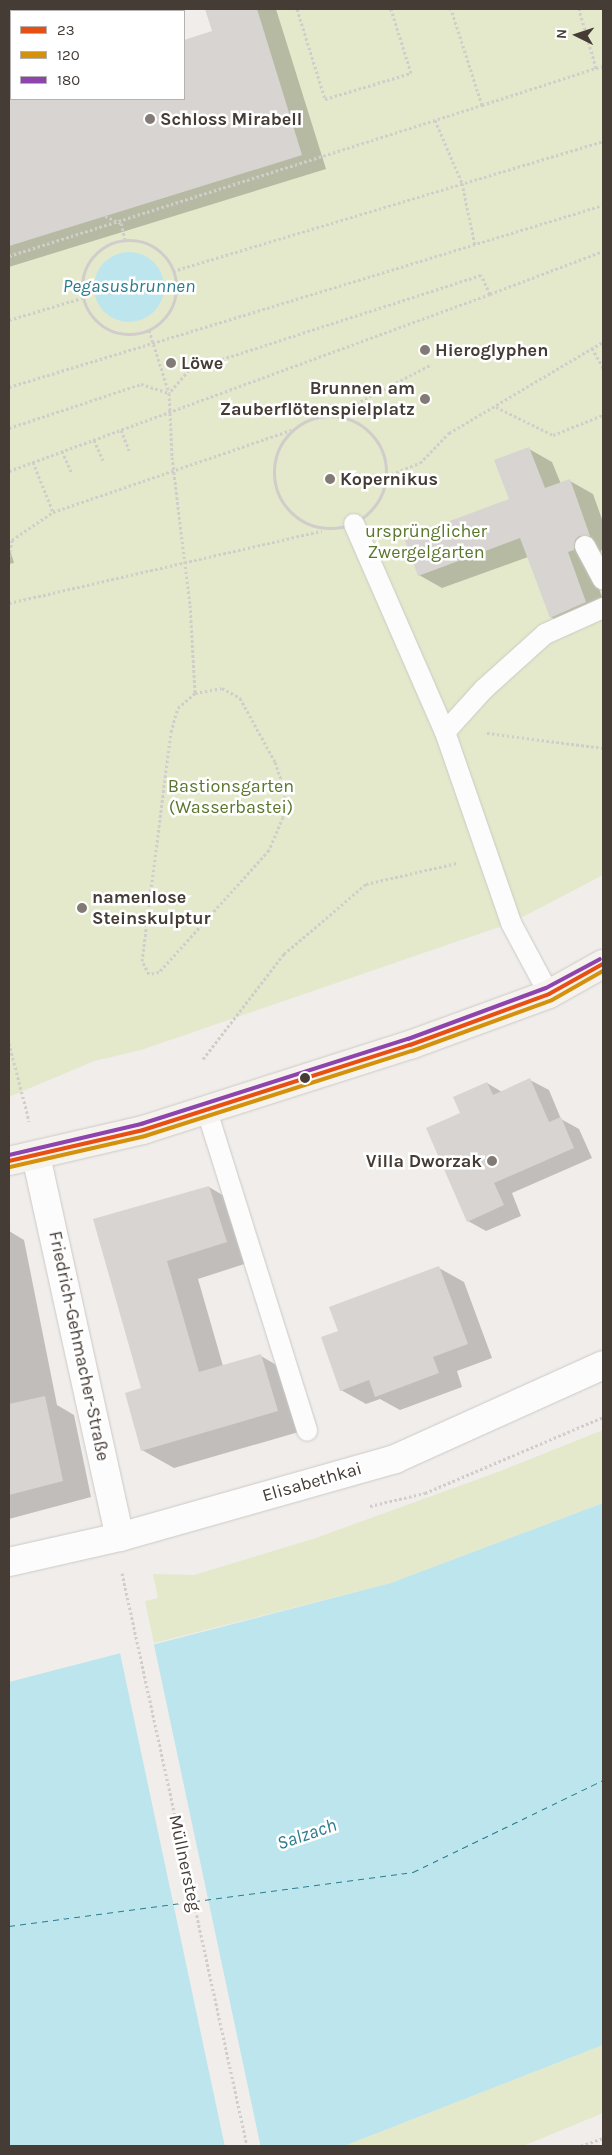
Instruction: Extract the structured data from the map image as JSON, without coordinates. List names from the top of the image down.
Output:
{
  "streets": {
    "street": ["Friedrich-Gehmacher-Straße", "Elisabethkai"],
    "path": ["Müllnersteg"]
  },
  "crossings": [
    ["Friedrich-Gehmacher-Straße", "Elisabethkai"]
  ],
  "water": ["Pegasusbrunnen", "Salzach"],
  "parks": ["ursprünglicher Zwergelgarten", "Bastionsgarten (Wasserbastei)"],
  "places": [
    "Schloss Mirabell",
    "Hieroglyphen",
    "Löwe",
    "Brunnen am Zauberflötenspielplatz",
    "Kopernikus",
    "namenlose Steinskulptur",
    "Villa Dworzak"
  ],
  "lines": ["transit line 180", "transit line 23", "transit line 120"],
  "legend": ["23", "120", "180"],
  "north": "left"
}
